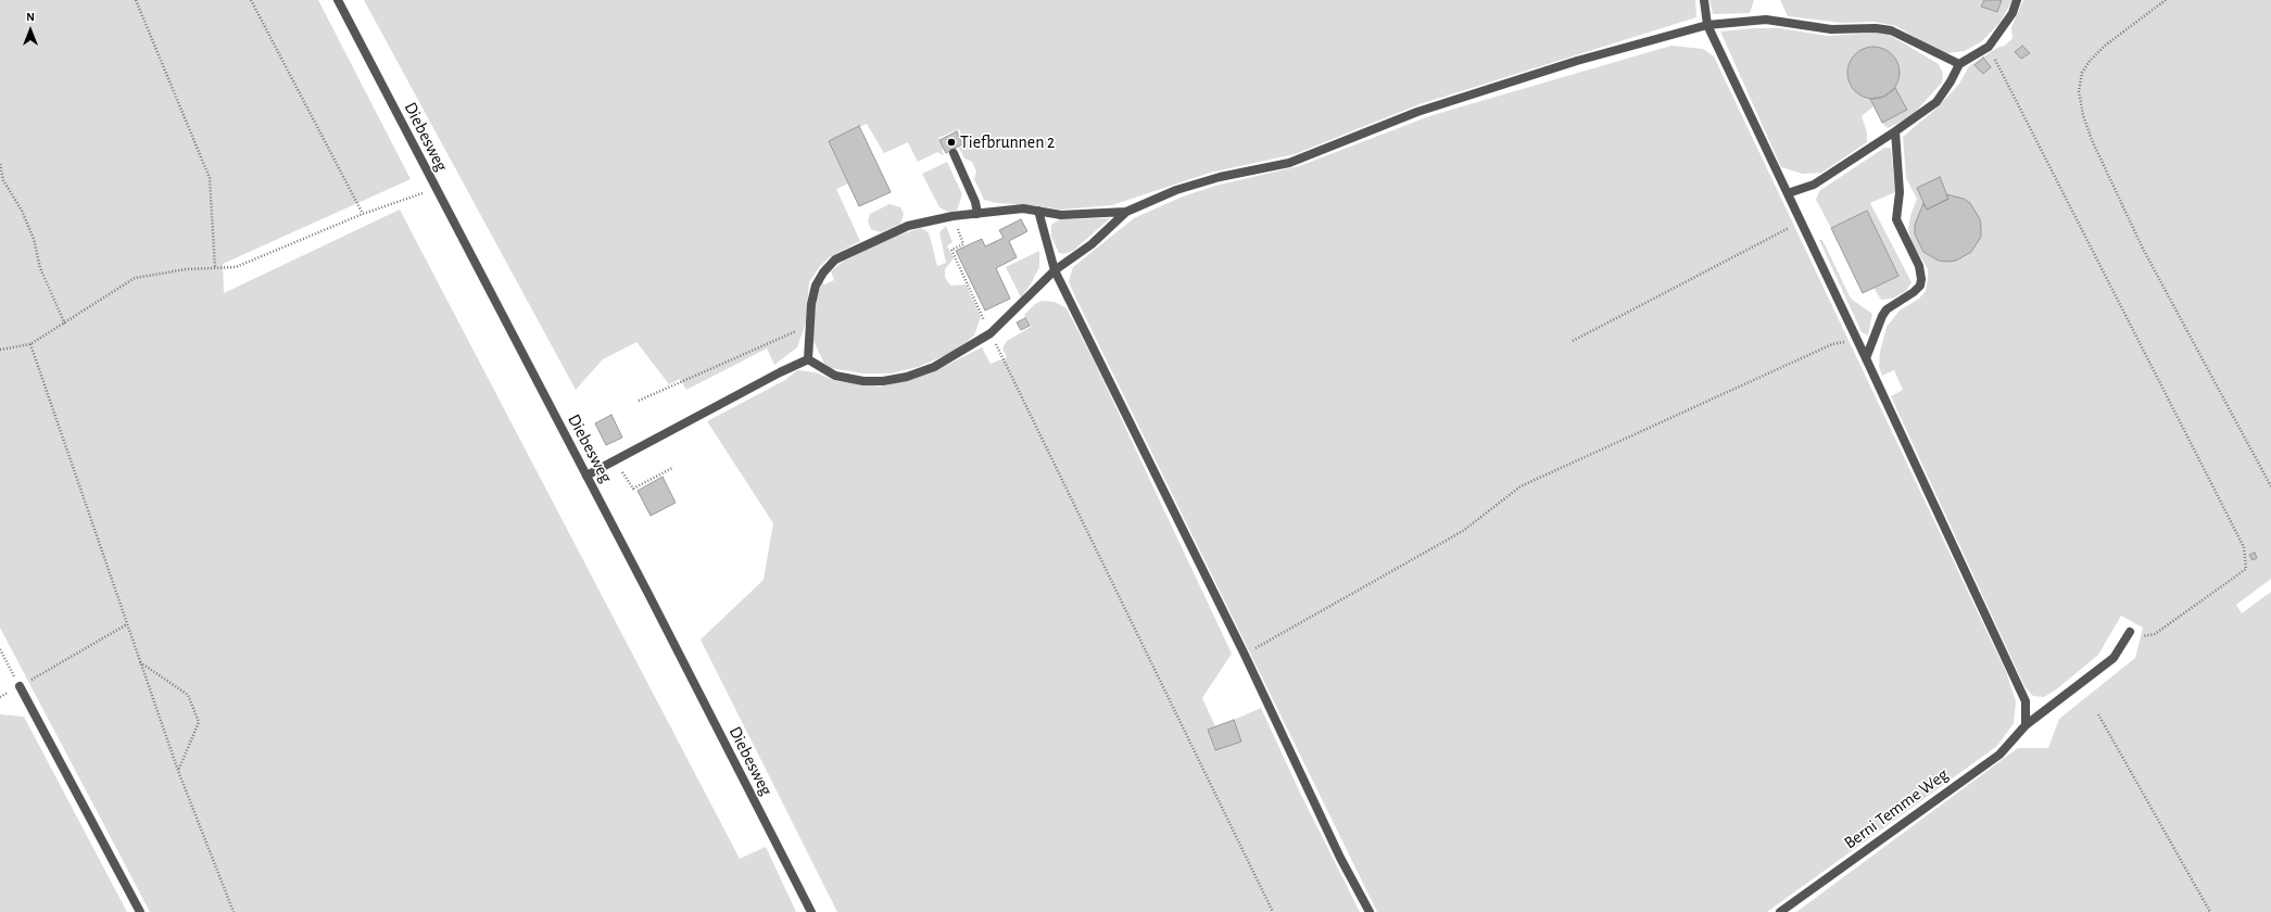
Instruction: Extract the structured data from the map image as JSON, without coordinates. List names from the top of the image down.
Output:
{
  "streets": {
    "street": ["Diebesweg", "Berni Temme Weg"]
  },
  "places": ["Tiefbrunnen 2"],
  "north": "top"
}
